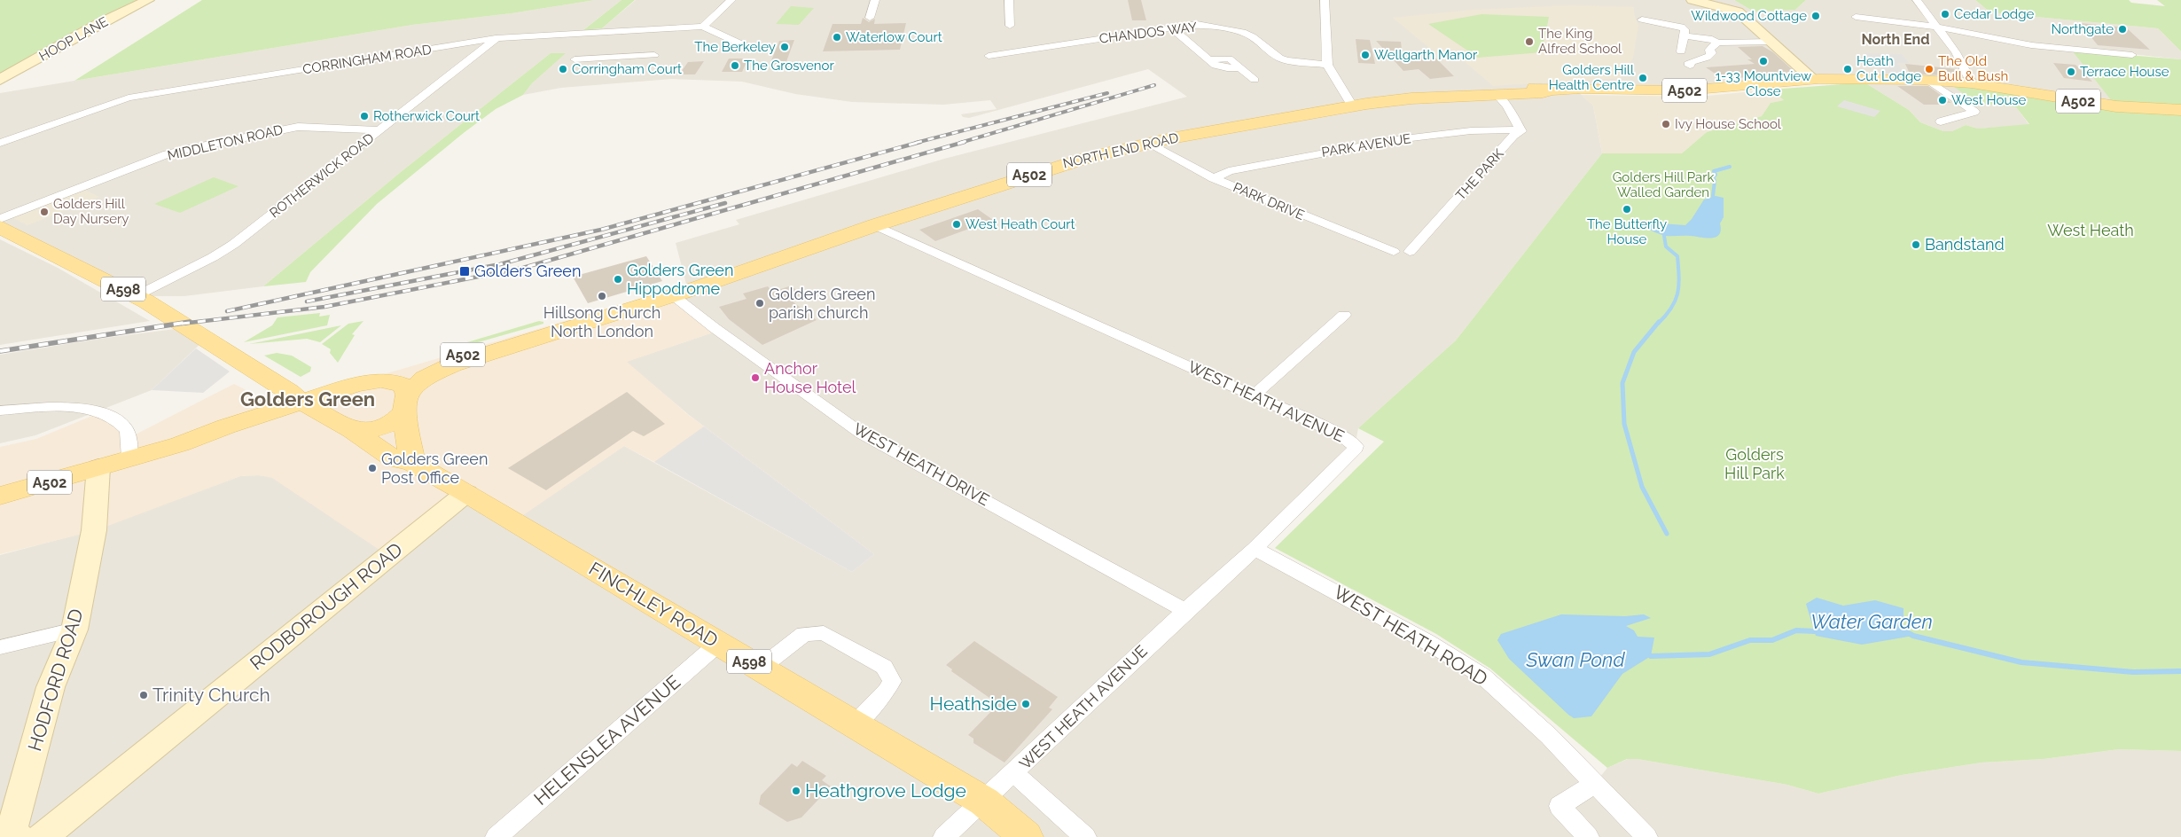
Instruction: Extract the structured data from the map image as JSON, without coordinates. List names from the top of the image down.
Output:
{
  "streets": {
    "main road": [
      "A502",
      "NORTH END ROAD",
      "A598",
      "FINCHLEY ROAD"
    ],
    "street": [
      "CHANDOS WAY",
      "HOOP LANE",
      "CORRINGHAM ROAD",
      "MIDDLETON ROAD",
      "PARK AVENUE",
      "THE PARK",
      "ROTHERWICK ROAD",
      "PARK DRIVE",
      "WEST HEATH AVENUE",
      "WEST HEATH DRIVE",
      "RODBOROUGH ROAD",
      "WEST HEATH ROAD",
      "HODFORD ROAD",
      "HELENSLEA AVENUE"
    ]
  },
  "crossings": [
    ["CORRINGHAM ROAD", "ROTHERWICK ROAD"],
    ["A502", "NORTH END ROAD"],
    ["A502", "FINCHLEY ROAD"],
    ["A502", "HODFORD ROAD"],
    ["MIDDLETON ROAD", "ROTHERWICK ROAD"],
    ["PARK AVENUE", "THE PARK"],
    ["PARK AVENUE", "PARK DRIVE"],
    ["NORTH END ROAD", "PARK DRIVE"],
    ["NORTH END ROAD", "WEST HEATH AVENUE"],
    ["NORTH END ROAD", "WEST HEATH DRIVE"],
    ["NORTH END ROAD", "FINCHLEY ROAD"],
    ["THE PARK", "PARK DRIVE"],
    ["ROTHERWICK ROAD", "FINCHLEY ROAD"],
    ["WEST HEATH AVENUE", "WEST HEATH DRIVE"],
    ["WEST HEATH AVENUE", "FINCHLEY ROAD"],
    ["WEST HEATH AVENUE", "WEST HEATH ROAD"],
    ["FINCHLEY ROAD", "RODBOROUGH ROAD"],
    ["FINCHLEY ROAD", "HELENSLEA AVENUE"]
  ],
  "districts": ["North End", "Golders Green"],
  "water": ["Water Garden", "Swan Pond"],
  "parks": ["Golders Hill Park Walled Garden", "West Heath", "Golders Hill Park"],
  "places": {
    "other": [
      "Cedar Lodge",
      "Wildwood Cottage",
      "Northgate",
      "Waterlow Court",
      "The King Alfred School",
      "The Berkeley",
      "Wellgarth Manor",
      "1-33 Mountview Close",
      "The Grosvenor",
      "Corringham Court",
      "Heath Cut Lodge",
      "The Old Bull & Bush",
      "Terrace House",
      "Golders Hill Health Centre",
      "West House",
      "Rotherwick Court",
      "Ivy House School",
      "The Butterfly House",
      "Golders Hill Day Nursery",
      "West Heath Court",
      "Bandstand",
      "Golders Green Hippodrome",
      "Hillsong Church North London",
      "Golders Green parish church",
      "Anchor House Hotel",
      "Golders Green Post Office",
      "Trinity Church",
      "Heathside",
      "Heathgrove Lodge"
    ],
    "transit": ["Golders Green"]
  }
}
